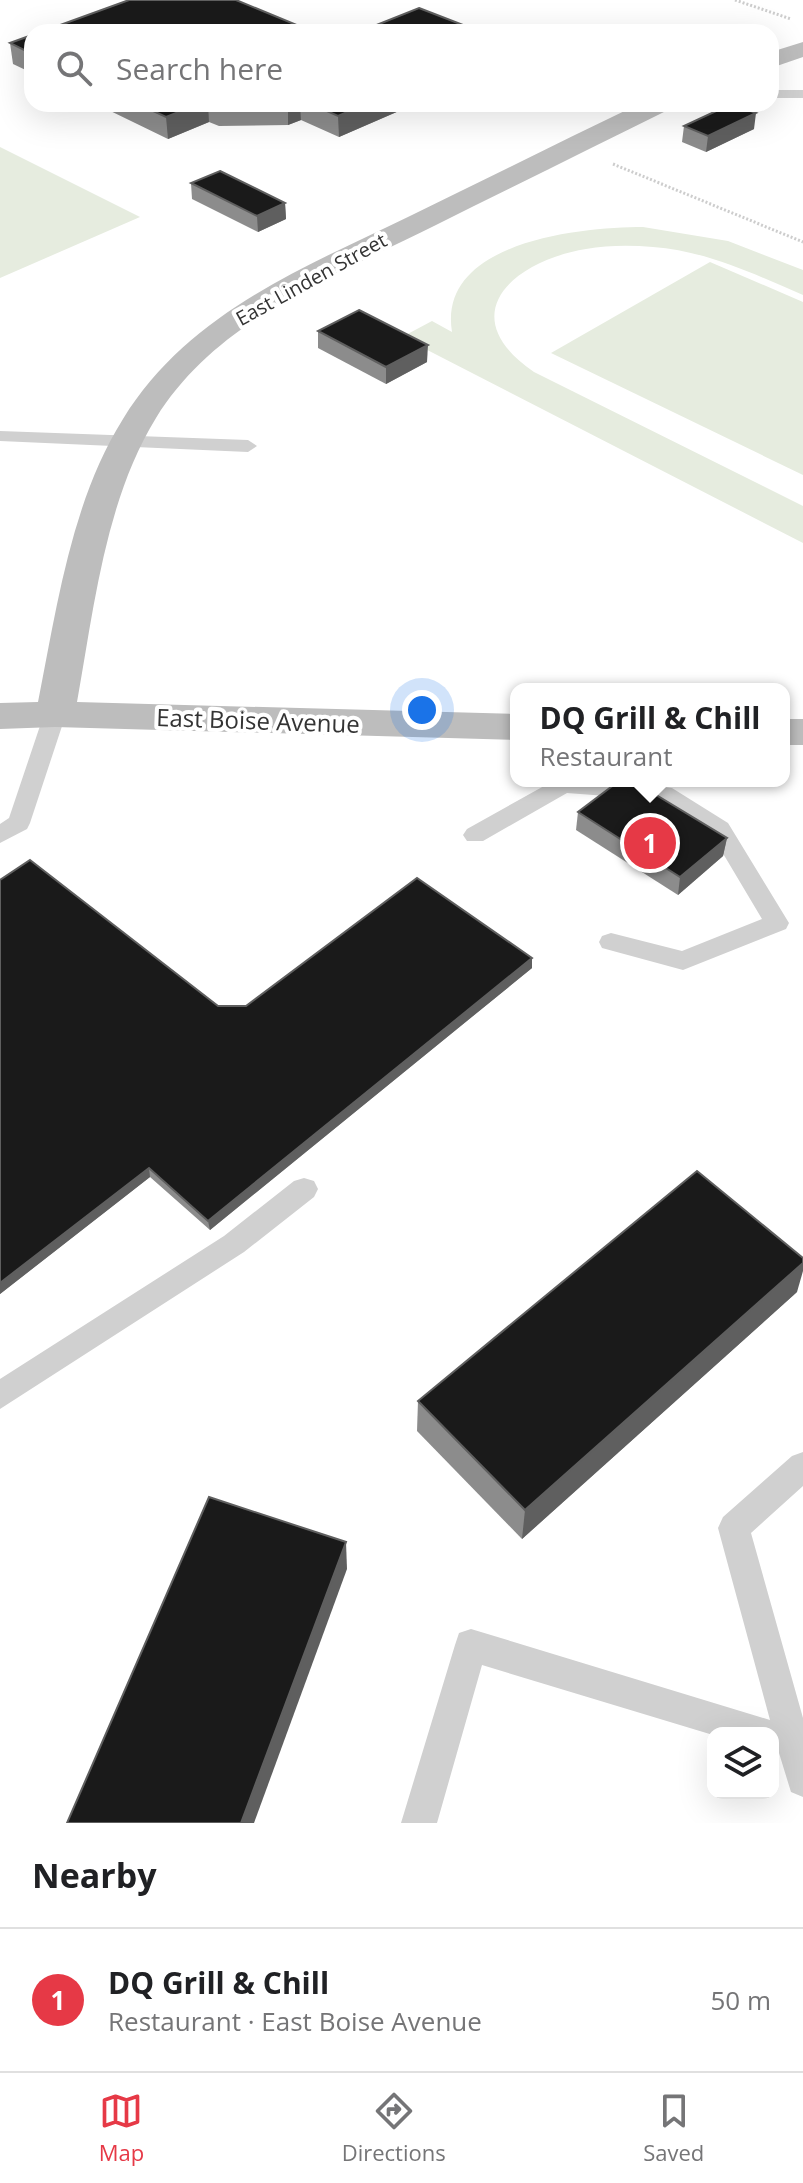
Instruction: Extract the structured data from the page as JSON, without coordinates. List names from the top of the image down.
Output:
{
  "streets": {
    "street": ["East Linden Street", "East Boise Avenue"]
  },
  "crossings": [
    ["East Linden Street", "East Boise Avenue"]
  ],
  "page": {
    "search": "Search here",
    "popup": ["DQ Grill & Chill", "Restaurant"],
    "pins": "1",
    "heading": "Nearby",
    "list": [
      {
        "mark": "1",
        "name": "DQ Grill & Chill",
        "note": "Restaurant · East Boise Avenue",
        "value": "50 m"
      }
    ],
    "nav": ["Map", "Directions", "Saved"]
  }
}
